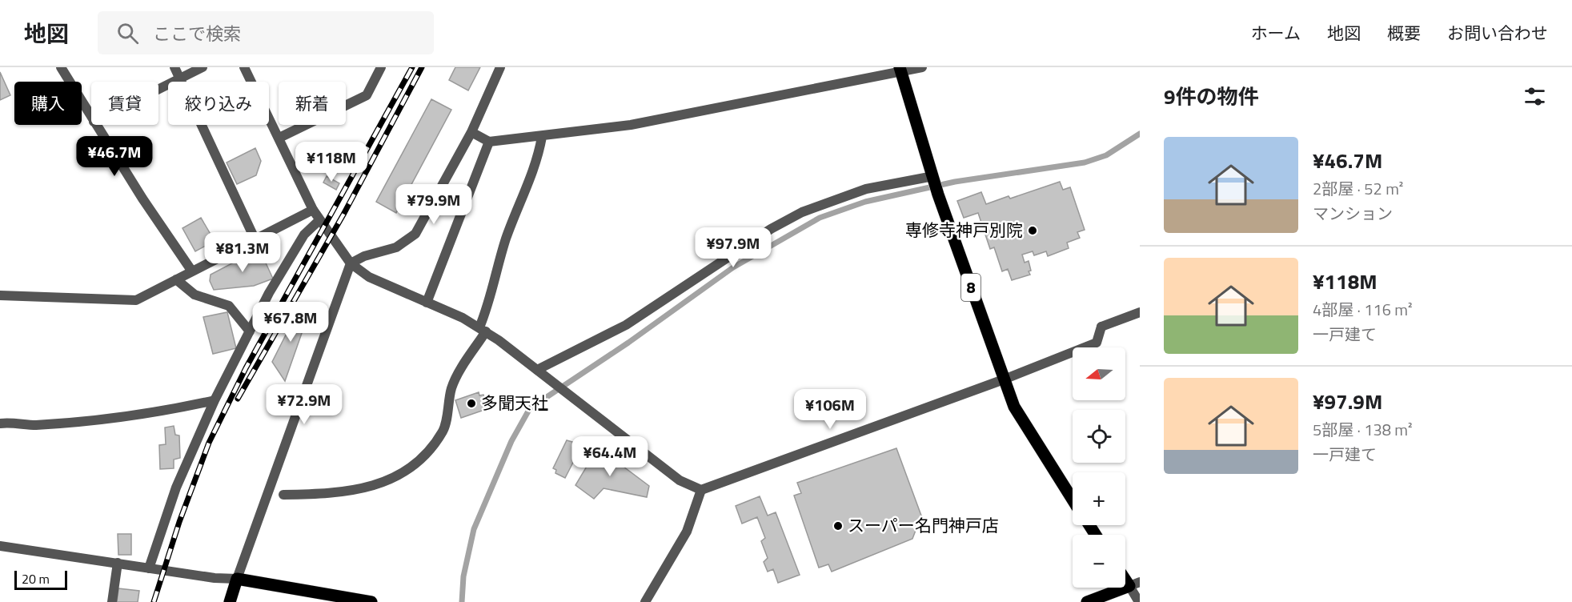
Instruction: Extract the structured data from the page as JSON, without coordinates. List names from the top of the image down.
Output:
{
  "streets": {
    "main road": ["8"]
  },
  "places": ["専修寺神戸別院", "多聞天社", "スーパー名門神戸店"],
  "scale_bar": "20 m",
  "north": "left",
  "page": {
    "header": "地図",
    "search": "ここで検索",
    "nav": [
      "ホーム",
      "地図",
      "概要",
      "お問い合わせ"
    ],
    "heading": "9件の物件",
    "chip": [
      "購入",
      "賃貸",
      "絞り込み",
      "新着"
    ],
    "list": [
      {
        "name": "¥46.7M",
        "note": "2部屋 · 52 m² · マンション"
      },
      {
        "name": "¥118M",
        "note": "4部屋 · 116 m² · 一戸建て"
      },
      {
        "name": "¥97.9M",
        "note": "5部屋 · 138 m² · 一戸建て"
      }
    ],
    "price": [
      "¥46.7M",
      "¥118M",
      "¥79.9M",
      "¥97.9M",
      "¥81.3M",
      "¥67.8M",
      "¥72.9M",
      "¥106M",
      "¥64.4M"
    ],
    "map_buttons": ["+", "−"],
    "scale": "20 m"
  }
}
